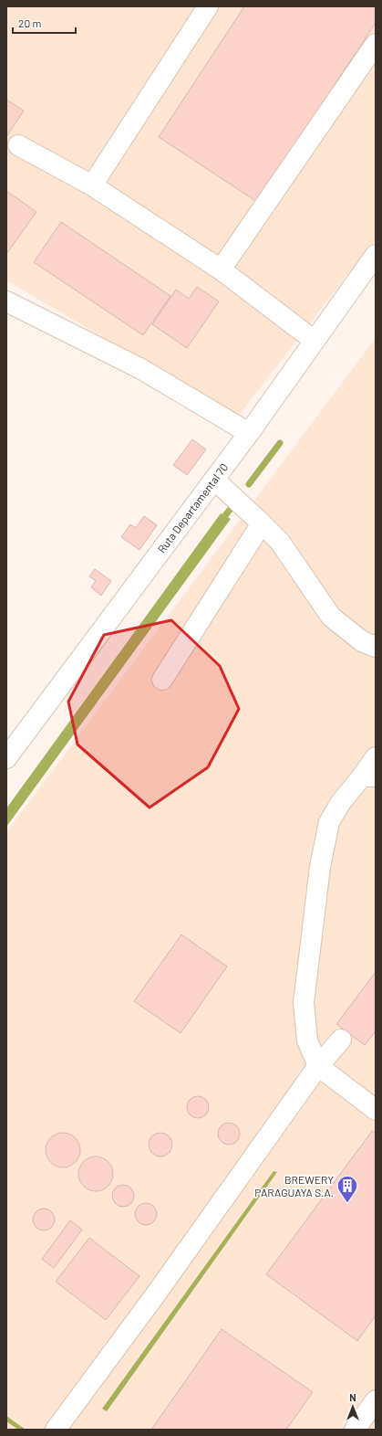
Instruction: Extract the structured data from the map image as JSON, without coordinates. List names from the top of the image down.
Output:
{
  "streets": {
    "main road": ["Ruta Departamental 70"]
  },
  "places": {
    "building": ["BREWERY PARAGUAYA S.A."]
  },
  "scale_bar": "20 m",
  "north": "top"
}
